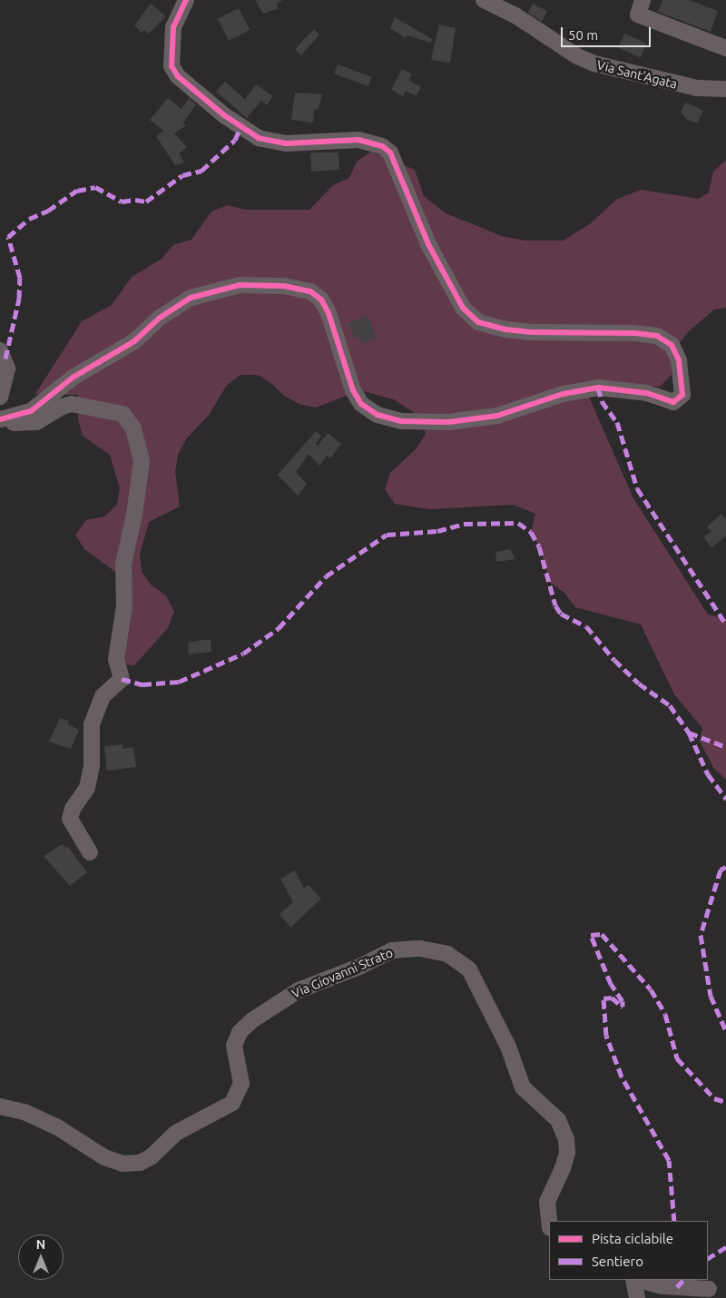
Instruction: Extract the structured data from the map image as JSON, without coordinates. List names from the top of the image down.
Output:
{
  "streets": {
    "street": ["Via Sant'Agata", "Via Giovanni Strato"]
  },
  "legend": ["Pista ciclabile", "Sentiero"],
  "scale_bar": "50 m",
  "north": "top"
}
